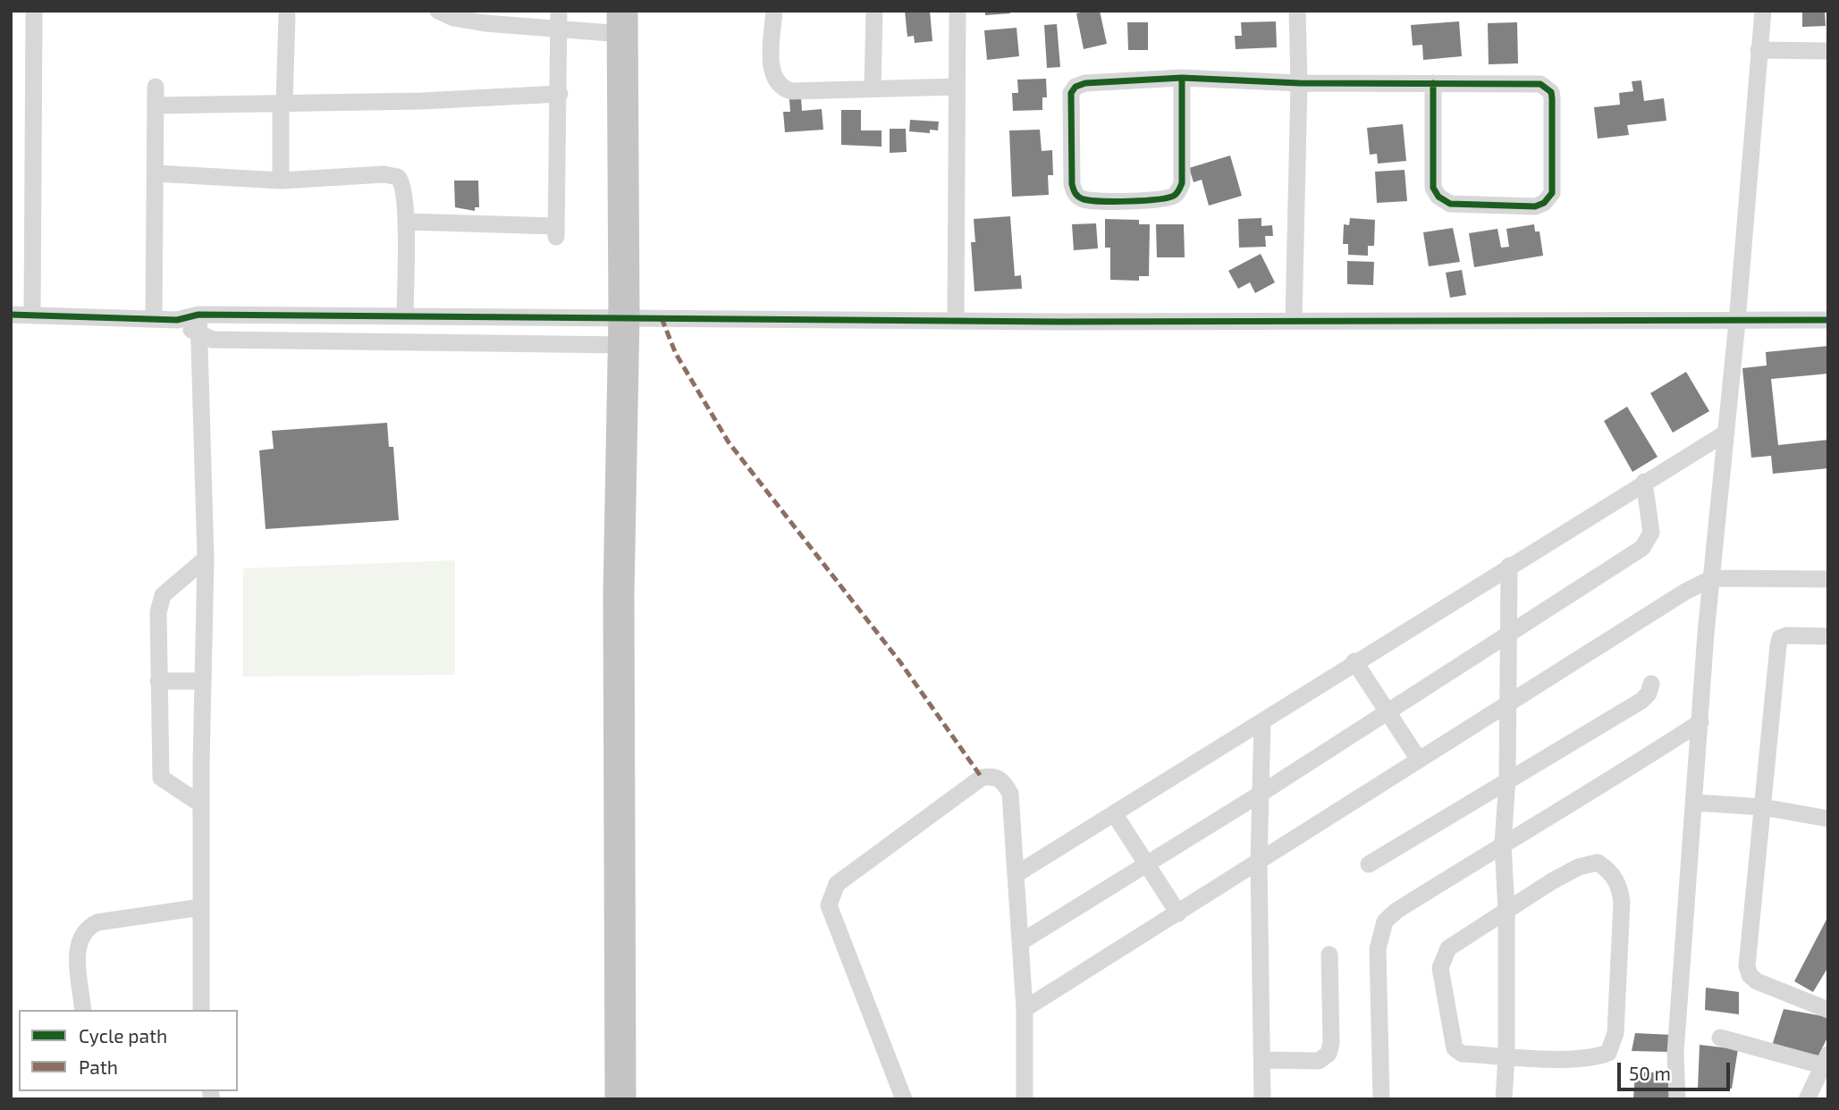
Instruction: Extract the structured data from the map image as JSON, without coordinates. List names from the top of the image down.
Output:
{
  "legend": ["Cycle path", "Path"],
  "scale_bar": "50 m"
}
